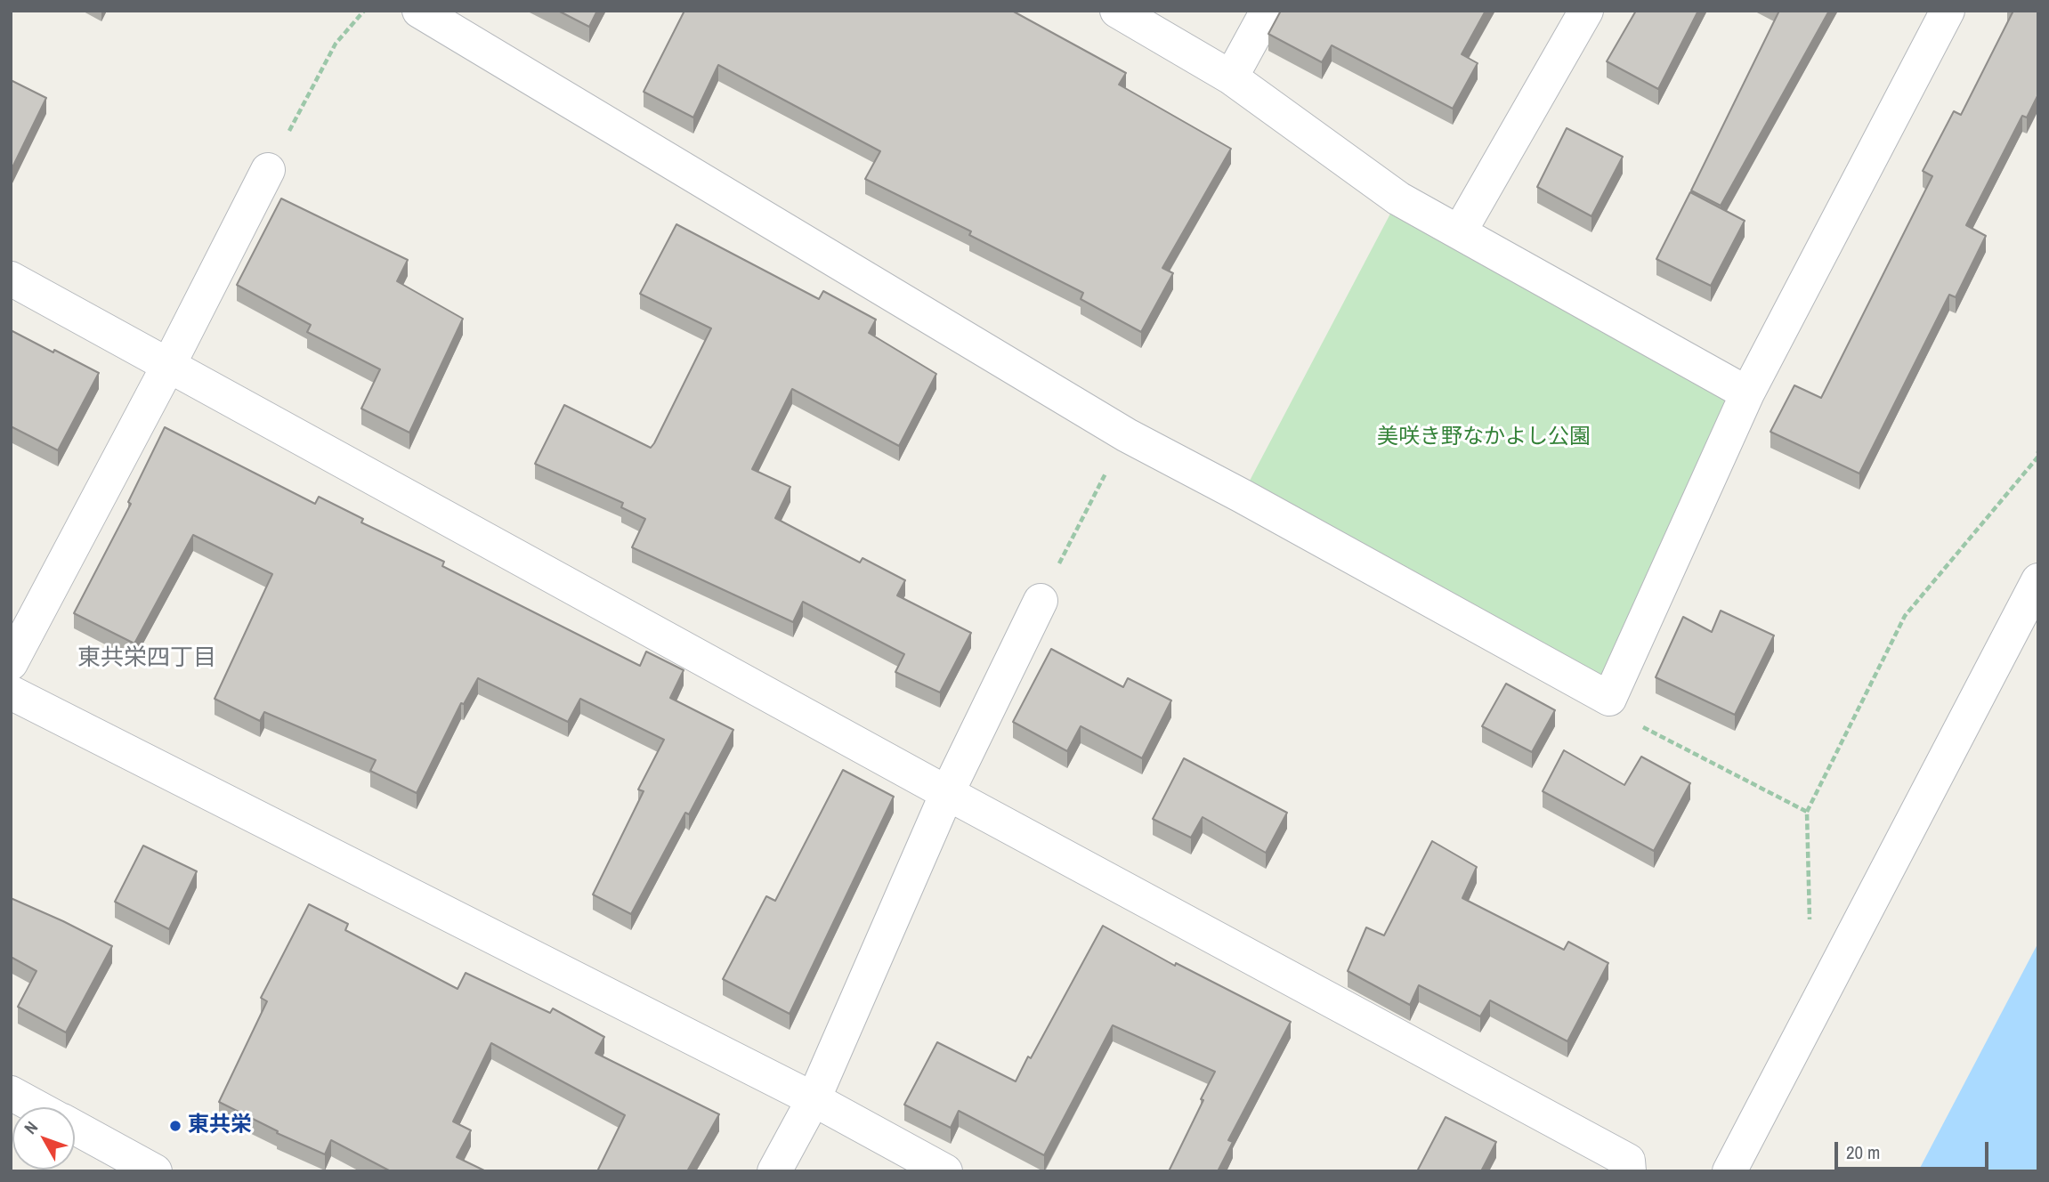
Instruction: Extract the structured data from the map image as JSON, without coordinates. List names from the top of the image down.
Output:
{
  "districts": ["東共栄四丁目"],
  "parks": ["美咲き野なかよし公園"],
  "places": ["東共栄"],
  "scale_bar": "20 m",
  "north": "top left"
}
